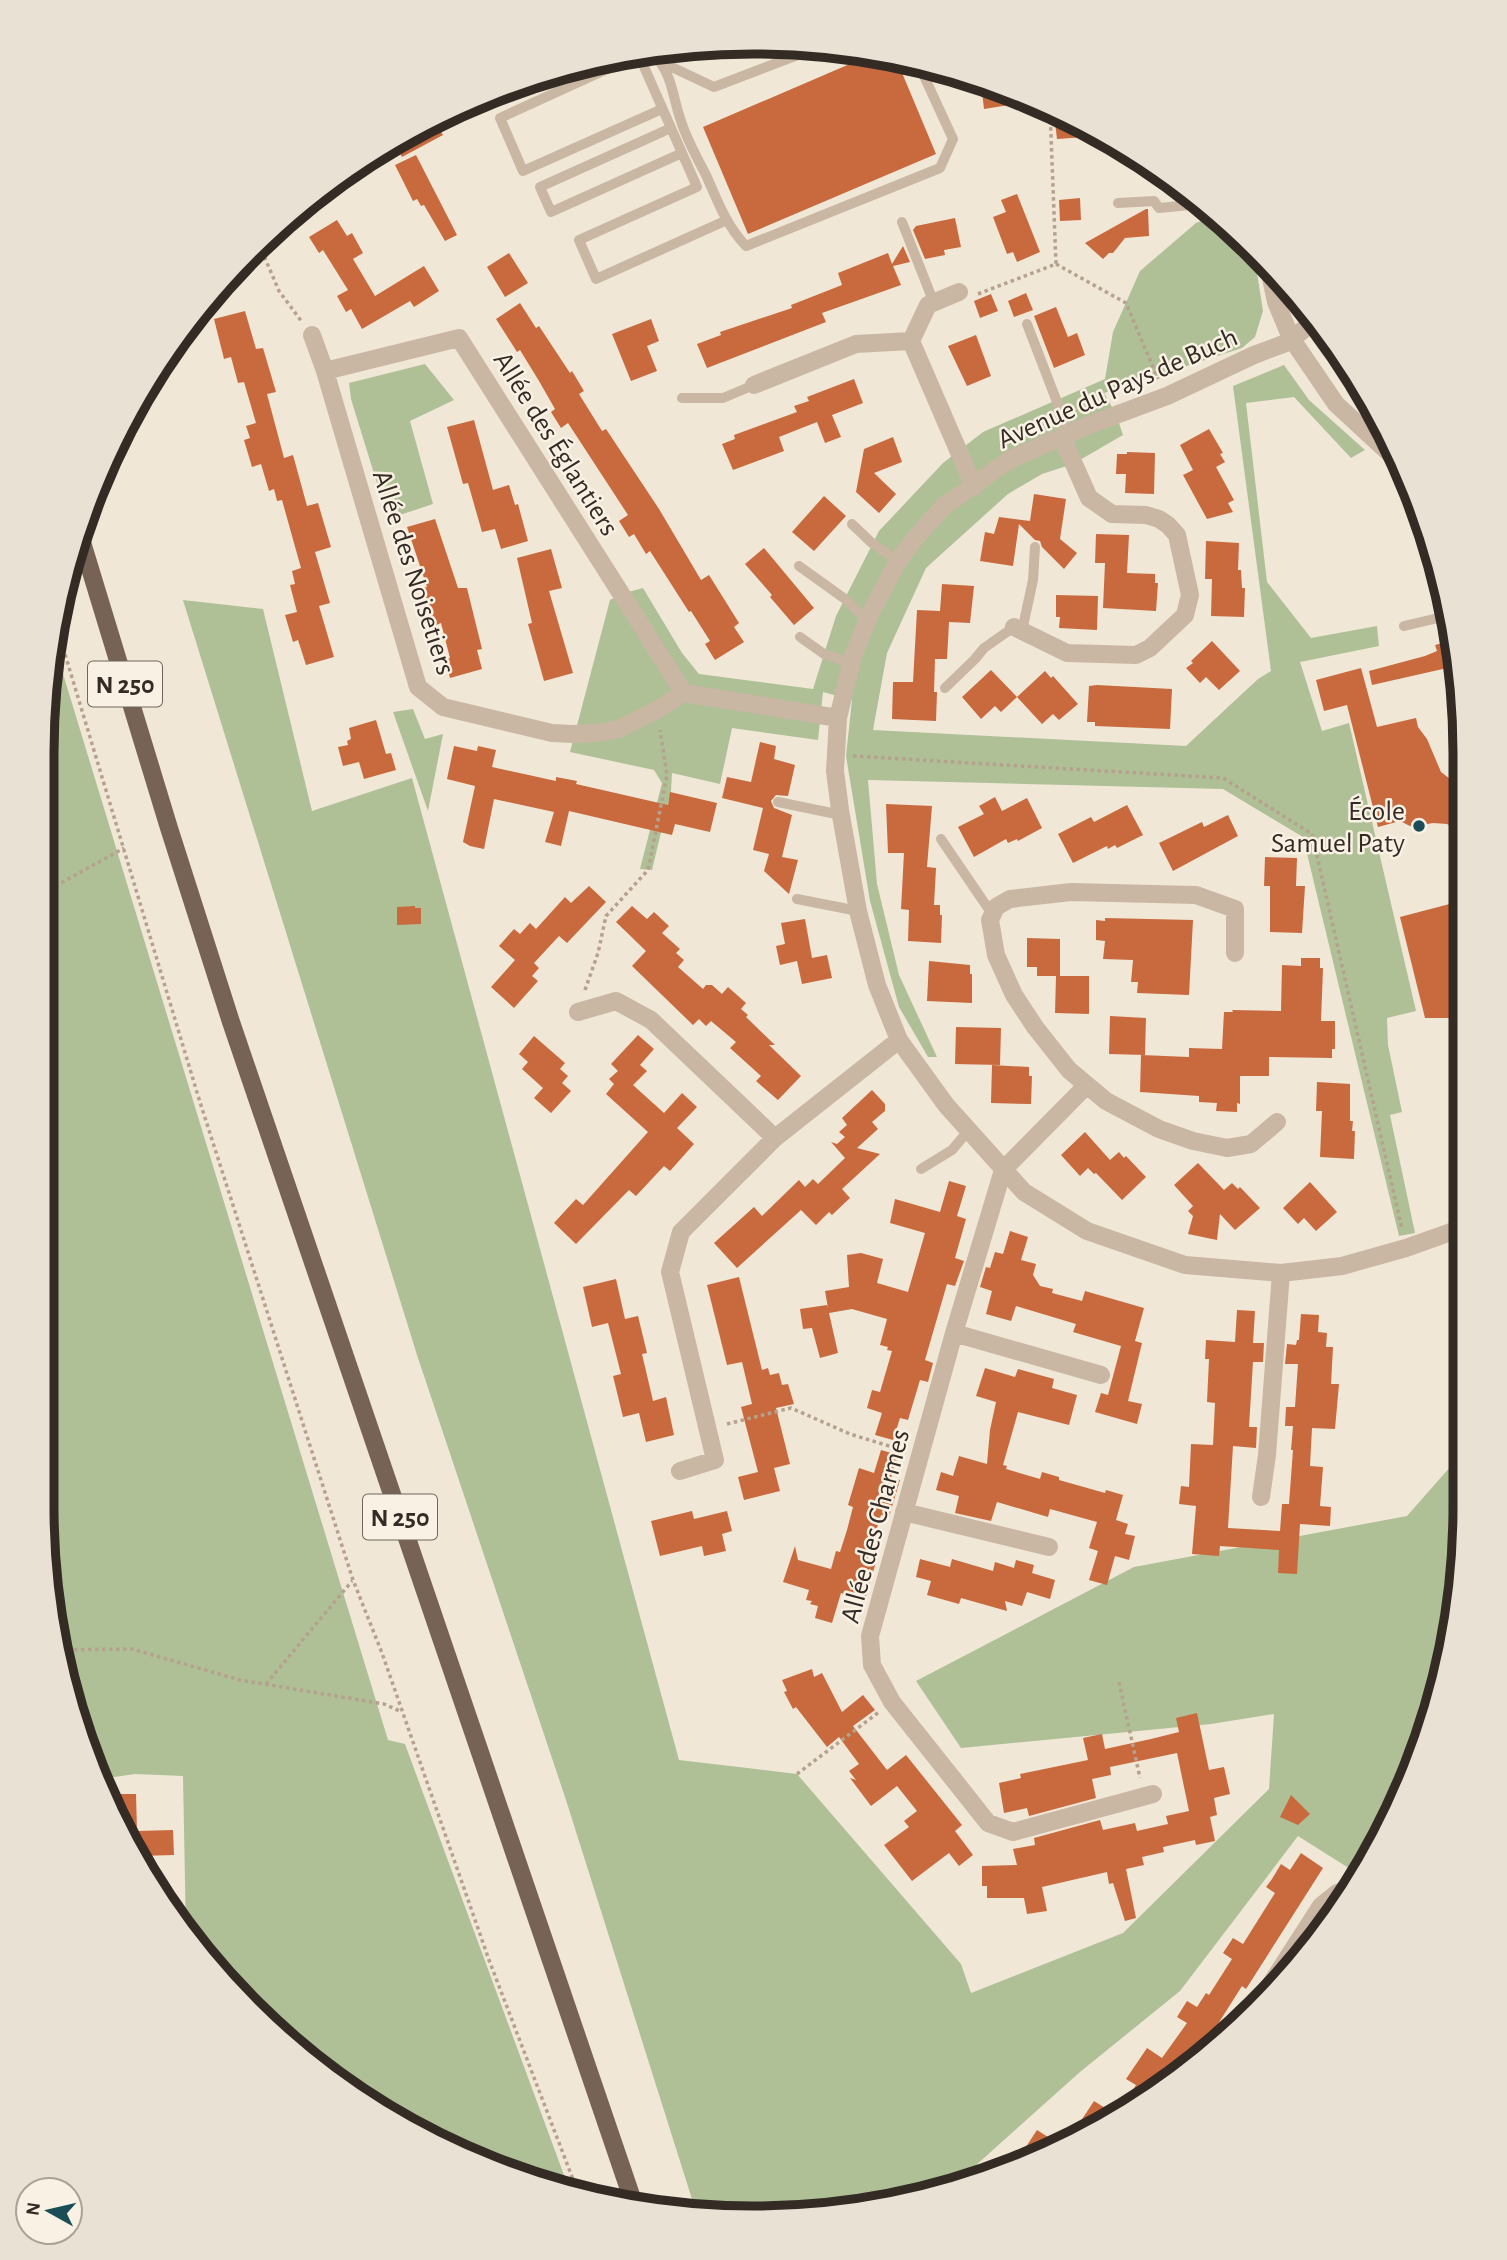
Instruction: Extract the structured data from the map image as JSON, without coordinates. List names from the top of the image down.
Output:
{
  "streets": {
    "main road": ["N 250"],
    "street": [
      "Avenue du Pays de Buch",
      "Allée des Églantiers",
      "Allée des Noisetiers",
      "Allée des Charmes"
    ]
  },
  "crossings": [
    ["Avenue du Pays de Buch", "Allée des Charmes"],
    ["Allée des Églantiers", "Allée des Noisetiers"]
  ],
  "places": ["École Samuel Paty"],
  "north": "left"
}
